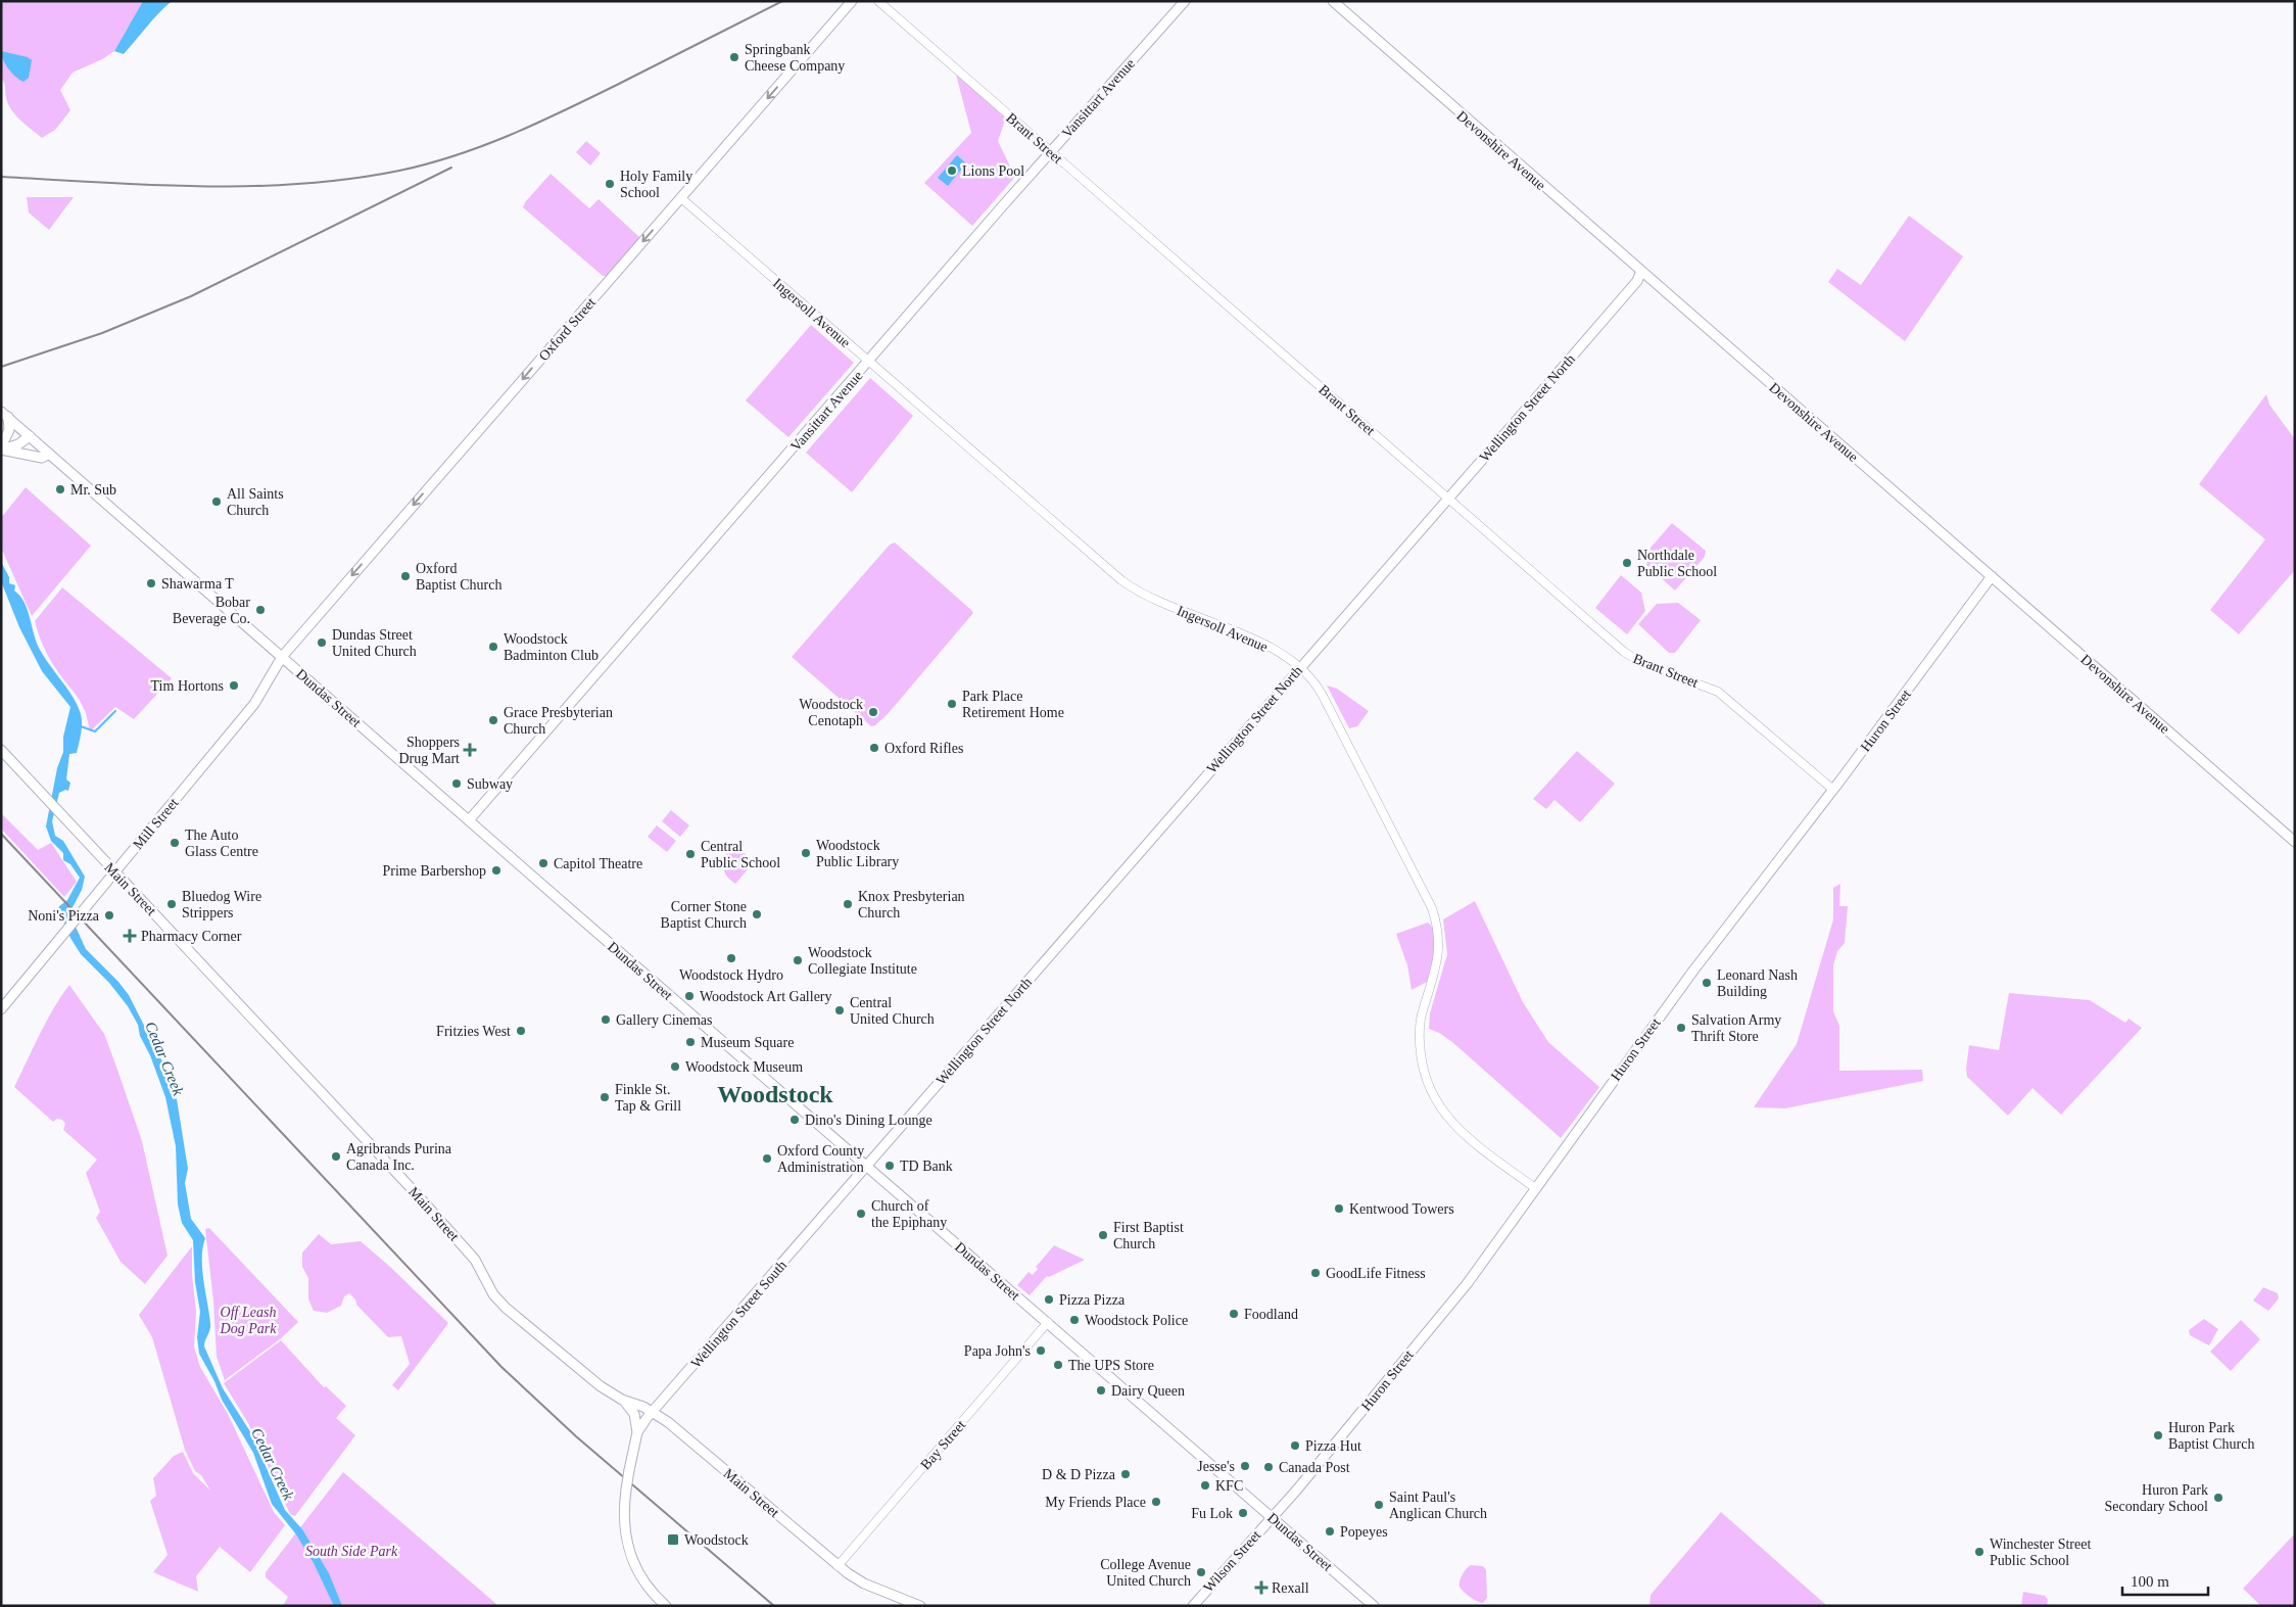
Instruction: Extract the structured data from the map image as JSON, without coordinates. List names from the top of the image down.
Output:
{
  "streets": {
    "main road": [
      "Vansittart Avenue",
      "Devonshire Avenue",
      "Oxford Street",
      "Wellington Street North",
      "Dundas Street",
      "Huron Street",
      "Mill Street",
      "Main Street",
      "Wellington Street South",
      "Wilson Street"
    ],
    "street": ["Brant Street", "Ingersoll Avenue", "Bay Street"]
  },
  "crossings": [
    ["Vansittart Avenue", "Brant Street"],
    ["Vansittart Avenue", "Ingersoll Avenue"],
    ["Vansittart Avenue", "Dundas Street"],
    ["Brant Street", "Wellington Street North"],
    ["Brant Street", "Huron Street"],
    ["Devonshire Avenue", "Wellington Street North"],
    ["Devonshire Avenue", "Huron Street"],
    ["Ingersoll Avenue", "Oxford Street"],
    ["Ingersoll Avenue", "Wellington Street North"],
    ["Ingersoll Avenue", "Huron Street"],
    ["Oxford Street", "Dundas Street"],
    ["Oxford Street", "Mill Street"],
    ["Wellington Street North", "Dundas Street"],
    ["Wellington Street North", "Wellington Street South"],
    ["Dundas Street", "Huron Street"],
    ["Dundas Street", "Mill Street"],
    ["Dundas Street", "Wellington Street South"],
    ["Dundas Street", "Bay Street"],
    ["Dundas Street", "Wilson Street"],
    ["Huron Street", "Wilson Street"],
    ["Mill Street", "Main Street"],
    ["Main Street", "Wellington Street South"],
    ["Main Street", "Bay Street"]
  ],
  "one_way": ["Oxford Street"],
  "districts": ["Woodstock"],
  "water": ["Cedar Creek"],
  "parks": ["Off Leash Dog Park", "South Side Park"],
  "places": {
    "other": [
      "Springbank Cheese Company",
      "Lions Pool",
      "Holy Family School",
      "Mr. Sub",
      "All Saints Church",
      "Northdale Public School",
      "Oxford Baptist Church",
      "Shawarma T",
      "Bobar Beverage Co.",
      "Dundas Street United Church",
      "Woodstock Badminton Club",
      "Tim Hortons",
      "Park Place Retirement Home",
      "Woodstock Cenotaph",
      "Grace Presbyterian Church",
      "Oxford Rifles",
      "Subway",
      "The Auto Glass Centre",
      "Woodstock Public Library",
      "Central Public School",
      "Capitol Theatre",
      "Prime Barbershop",
      "Bluedog Wire Strippers",
      "Knox Presbyterian Church",
      "Corner Stone Baptist Church",
      "Noni's Pizza",
      "Woodstock Hydro",
      "Woodstock Collegiate Institute",
      "Leonard Nash Building",
      "Woodstock Art Gallery",
      "Central United Church",
      "Gallery Cinemas",
      "Salvation Army Thrift Store",
      "Fritzies West",
      "Museum Square",
      "Woodstock Museum",
      "Finkle St. Tap & Grill",
      "Dino's Dining Lounge",
      "Agribrands Purina Canada Inc.",
      "Oxford County Administration",
      "TD Bank",
      "Kentwood Towers",
      "Church of the Epiphany",
      "First Baptist Church",
      "GoodLife Fitness",
      "Pizza Pizza",
      "Foodland",
      "Woodstock Police",
      "Papa John's",
      "The UPS Store",
      "Dairy Queen",
      "Huron Park Baptist Church",
      "Pizza Hut",
      "Jesse's",
      "Canada Post",
      "D & D Pizza",
      "KFC",
      "Huron Park Secondary School",
      "My Friends Place",
      "Saint Paul's Anglican Church",
      "Fu Lok",
      "Popeyes",
      "Winchester Street Public School",
      "College Avenue United Church"
    ],
    "health": ["Shoppers Drug Mart", "Pharmacy Corner", "Rexall"],
    "transit": ["Woodstock"]
  },
  "scale_bar": "100 m"
}
